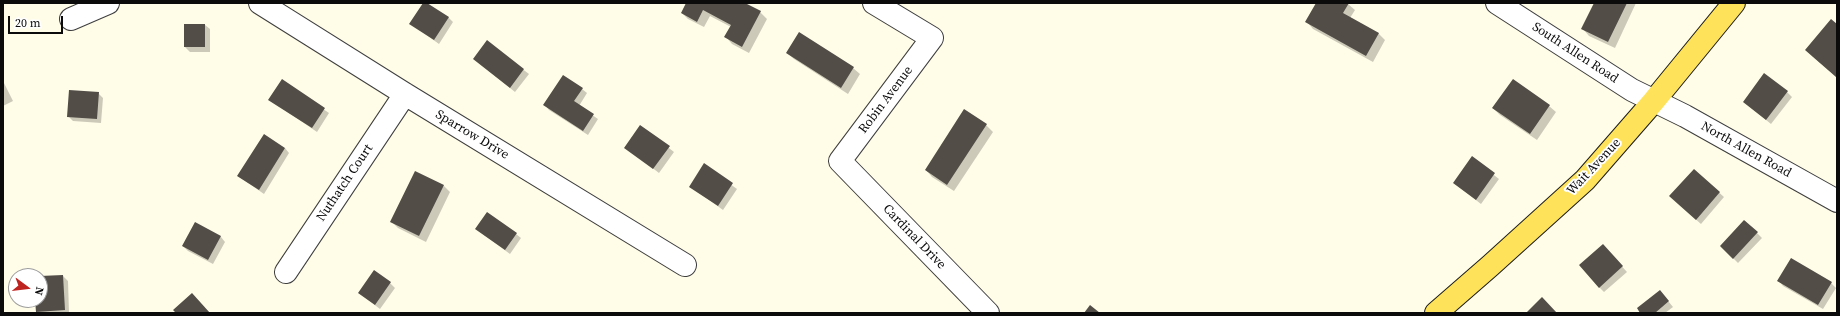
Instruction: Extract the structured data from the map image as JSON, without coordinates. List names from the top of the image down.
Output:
{
  "streets": {
    "main road": ["Wait Avenue"],
    "street": [
      "South Allen Road",
      "Robin Avenue",
      "Sparrow Drive",
      "North Allen Road",
      "Nuthatch Court",
      "Cardinal Drive"
    ]
  },
  "crossings": [
    ["South Allen Road", "North Allen Road"],
    ["South Allen Road", "Wait Avenue"],
    ["Robin Avenue", "Cardinal Drive"],
    ["Sparrow Drive", "Nuthatch Court"],
    ["North Allen Road", "Wait Avenue"]
  ],
  "scale_bar": "20 m",
  "north": "right"
}
